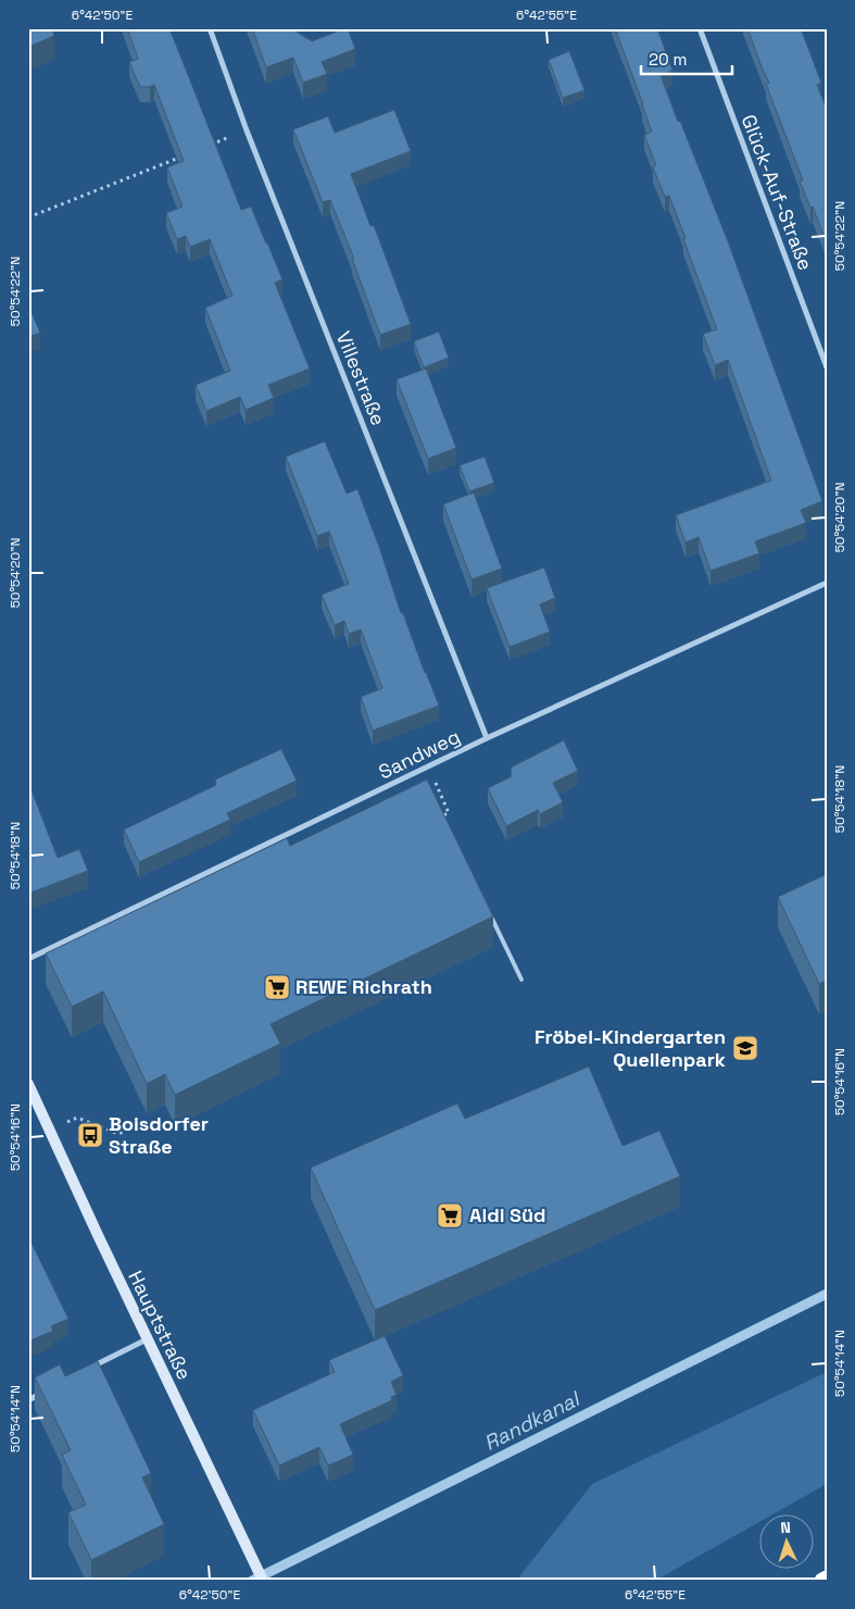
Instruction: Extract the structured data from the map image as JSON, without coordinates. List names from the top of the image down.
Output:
{
  "streets": {
    "main road": ["Hauptstraße"],
    "street": ["Glück-Auf-Straße", "Villestraße", "Sandweg"]
  },
  "crossings": [
    ["Villestraße", "Sandweg"]
  ],
  "water": ["Randkanal"],
  "places": {
    "supermarket": ["REWE Richrath", "Aldi Süd"],
    "school or university": ["Fröbel-Kindergarten Quellenpark"],
    "bus stop": ["Boisdorfer Straße"]
  },
  "scale_bar": "20 m",
  "north": "top",
  "coordinates": [
    "6°42'50\"E",
    "6°42'55\"E",
    "50°54'22\"N",
    "50°54'20\"N",
    "50°54'18\"N",
    "50°54'16\"N",
    "50°54'14\"N"
  ]
}
